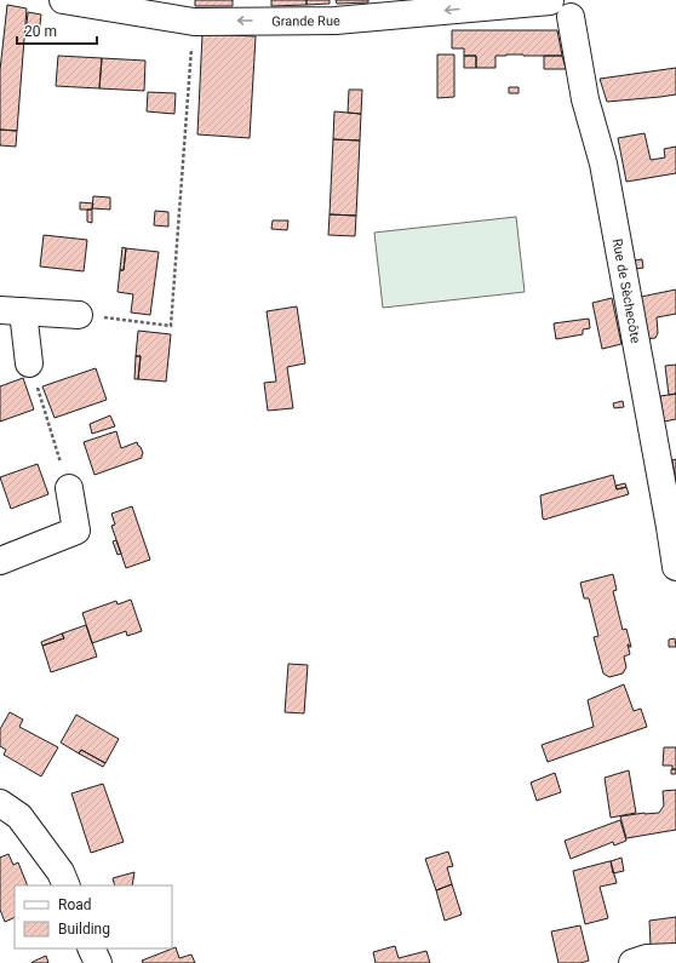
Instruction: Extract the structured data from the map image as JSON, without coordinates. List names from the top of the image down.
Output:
{
  "streets": {
    "street": ["Grande Rue", "Rue de Sèchecôte"]
  },
  "one_way": ["Grande Rue"],
  "legend": ["Road", "Building"],
  "scale_bar": "20 m"
}
